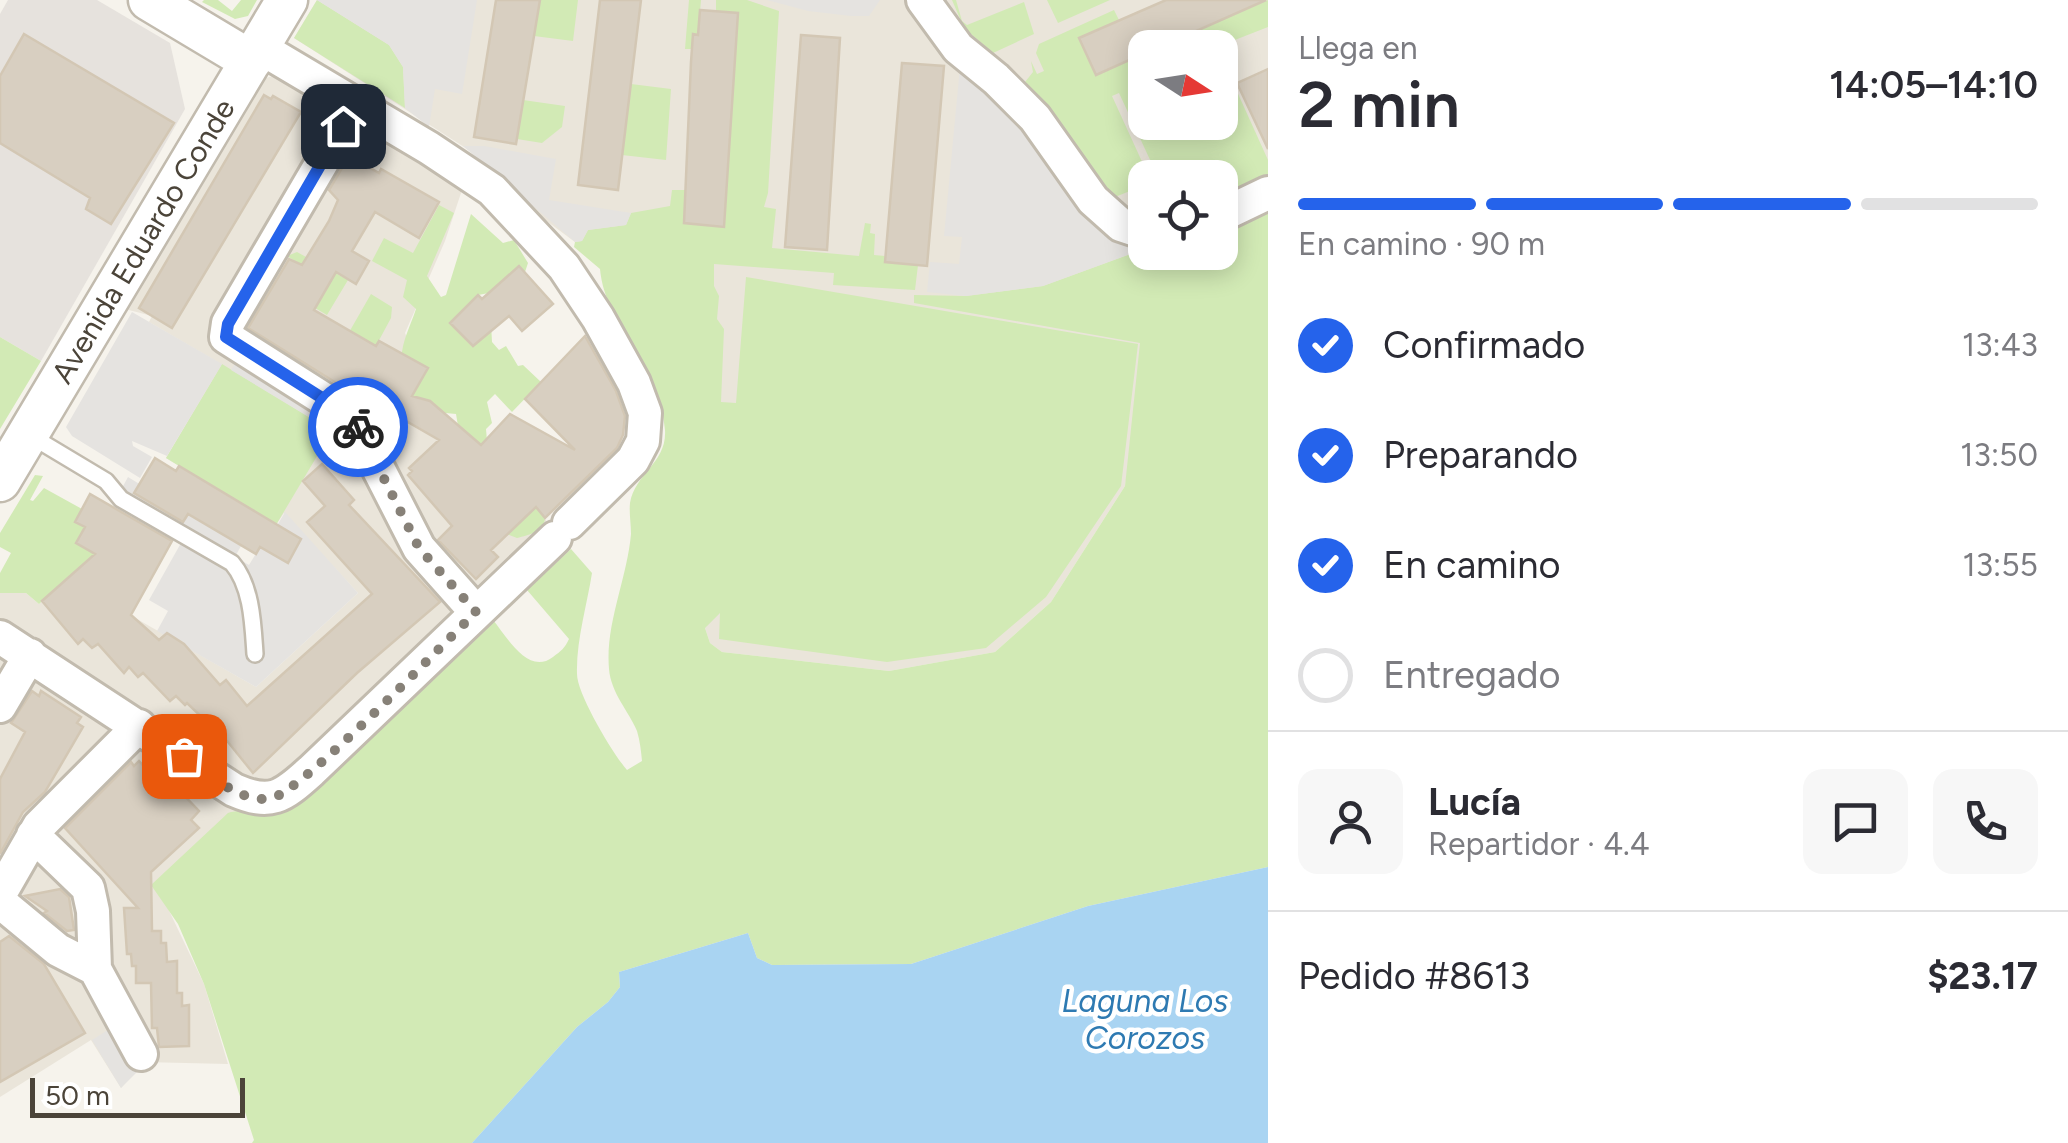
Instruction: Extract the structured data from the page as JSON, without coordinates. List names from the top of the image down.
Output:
{
  "streets": {
    "street": ["Avenida Eduardo Conde"]
  },
  "water": ["Laguna Los Corozos"],
  "scale_bar": "50 m",
  "north": "right",
  "page": {
    "heading": ["2 min", "Llega en", "14:05–14:10"],
    "panel": [
      "Lucía",
      "Repartidor · 4.4",
      "Pedido #8613",
      "$23.17"
    ],
    "bar": "En camino · 90 m",
    "list": [
      ["Confirmado", "13:43"],
      ["Preparando", "13:50"],
      ["En camino", "13:55"],
      "Entregado"
    ],
    "scale": "50 m"
  }
}
